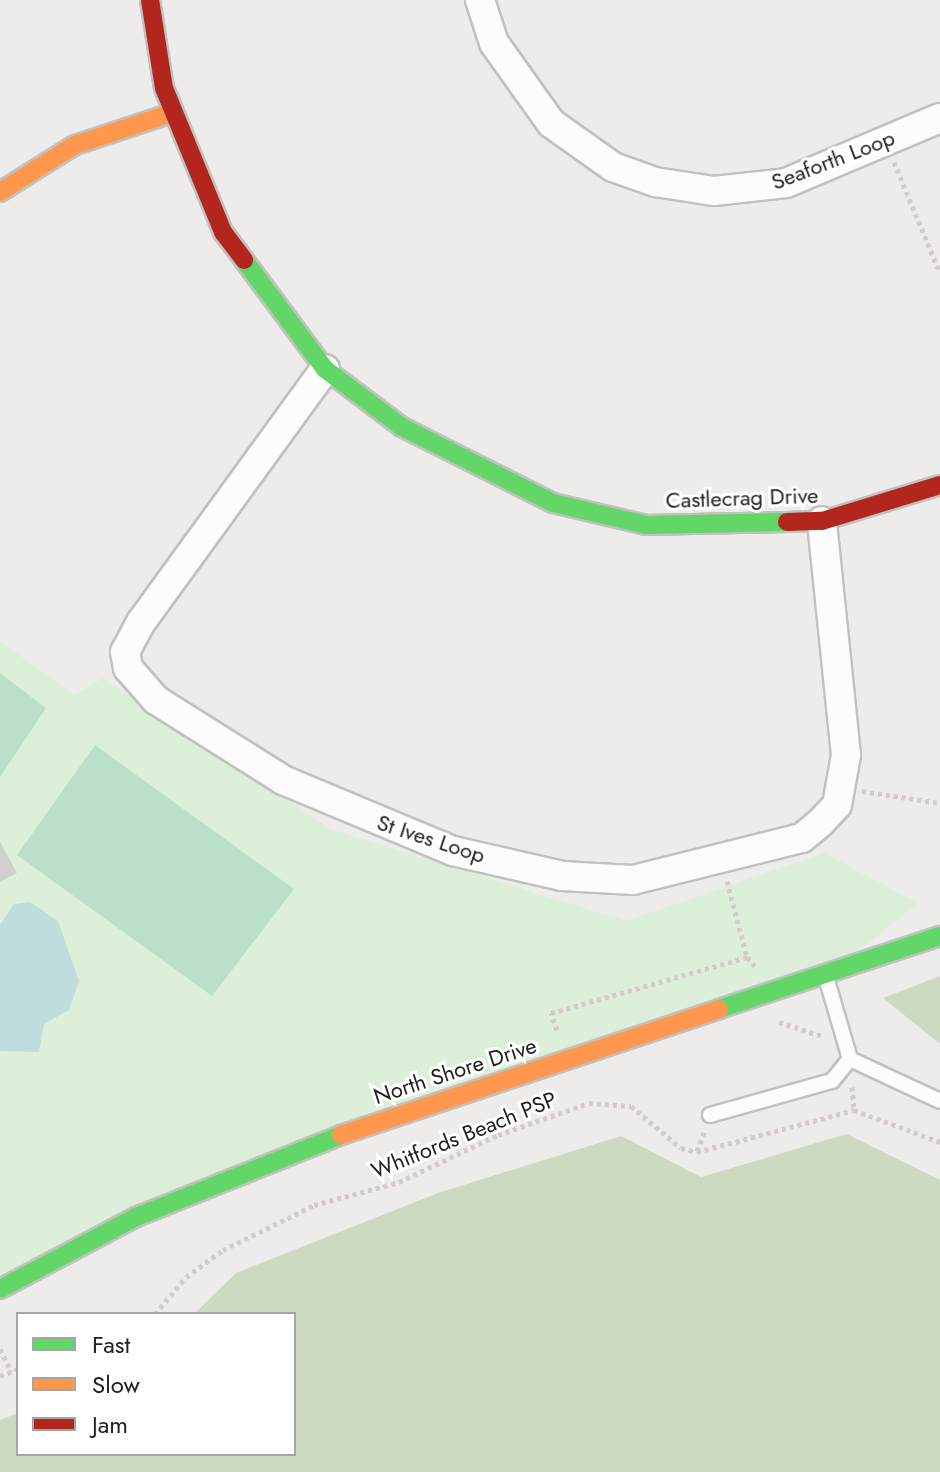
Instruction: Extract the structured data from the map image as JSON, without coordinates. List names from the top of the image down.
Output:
{
  "streets": {
    "street": [
      "Seaforth Loop",
      "Castlecrag Drive",
      "St Ives Loop",
      "North Shore Drive"
    ],
    "path": ["Whitfords Beach PSP"]
  },
  "crossings": [
    ["Castlecrag Drive", "St Ives Loop"]
  ],
  "legend": ["Fast", "Slow", "Jam"]
}
